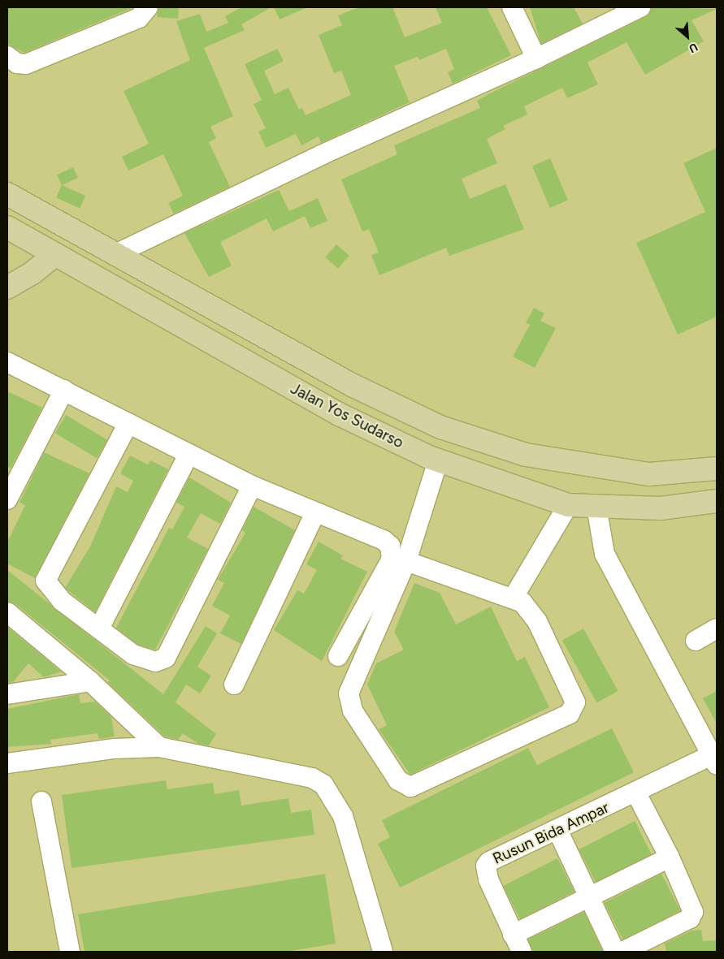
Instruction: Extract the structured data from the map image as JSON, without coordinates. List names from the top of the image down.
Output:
{
  "streets": {
    "main road": ["Jalan Yos Sudarso"],
    "street": ["Rusun Bida Ampar"]
  },
  "north": "bottom right"
}
